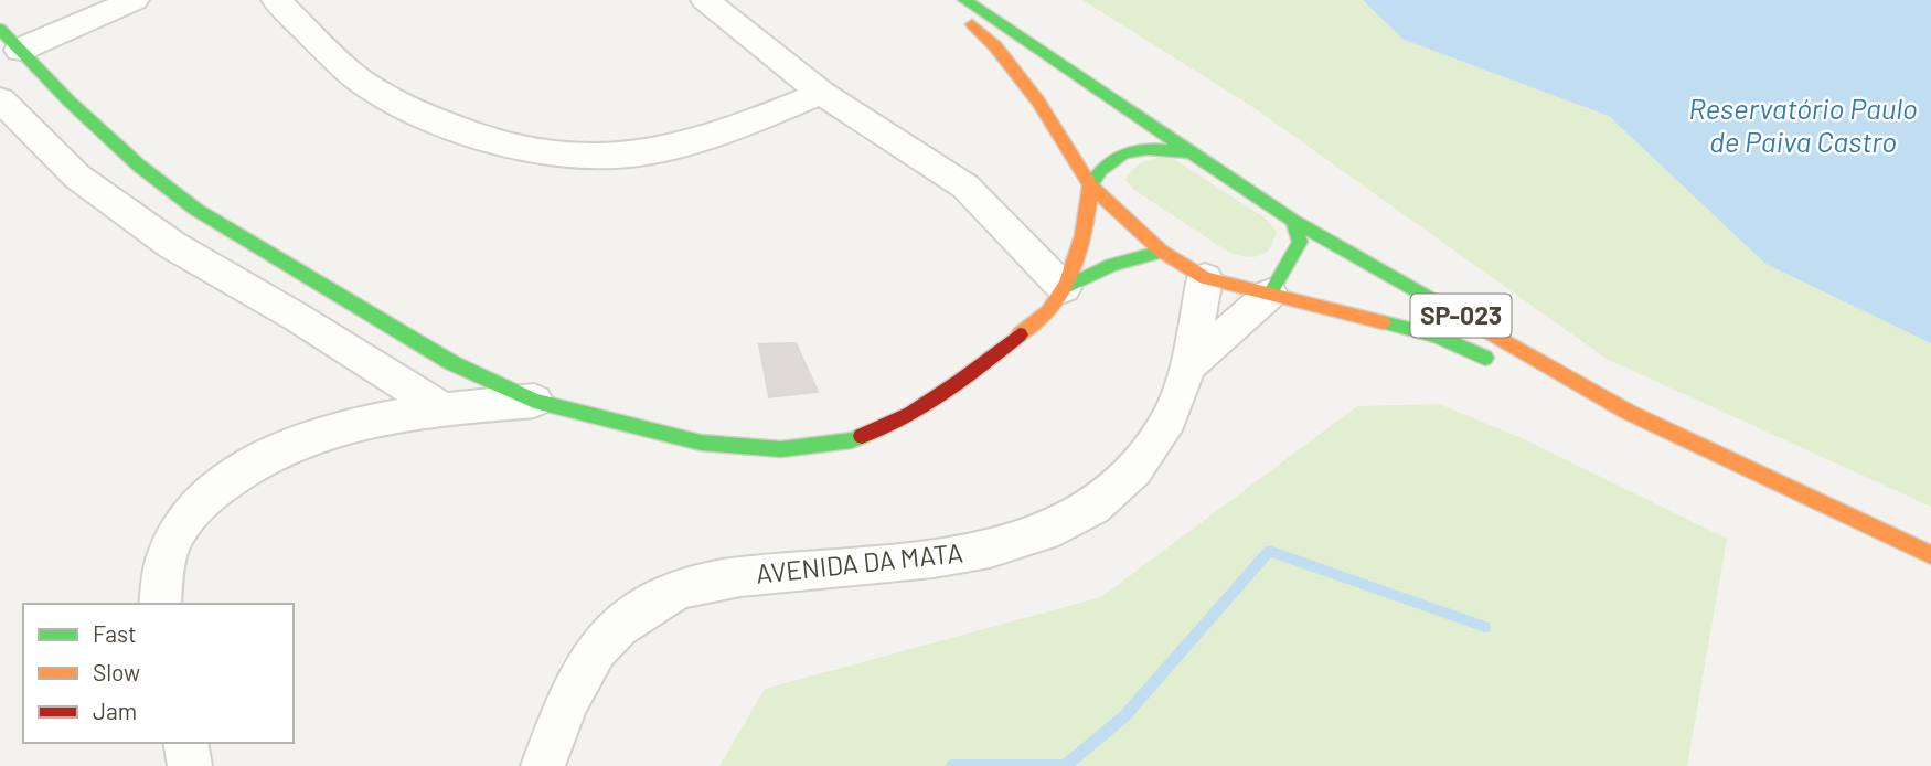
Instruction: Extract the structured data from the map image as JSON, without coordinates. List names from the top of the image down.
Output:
{
  "streets": {
    "main road": ["SP-023"],
    "street": ["AVENIDA DA MATA"]
  },
  "crossings": [
    ["SP-023", "AVENIDA DA MATA"]
  ],
  "water": ["Reservatório Paulo de Paiva Castro"],
  "legend": ["Fast", "Slow", "Jam"]
}
